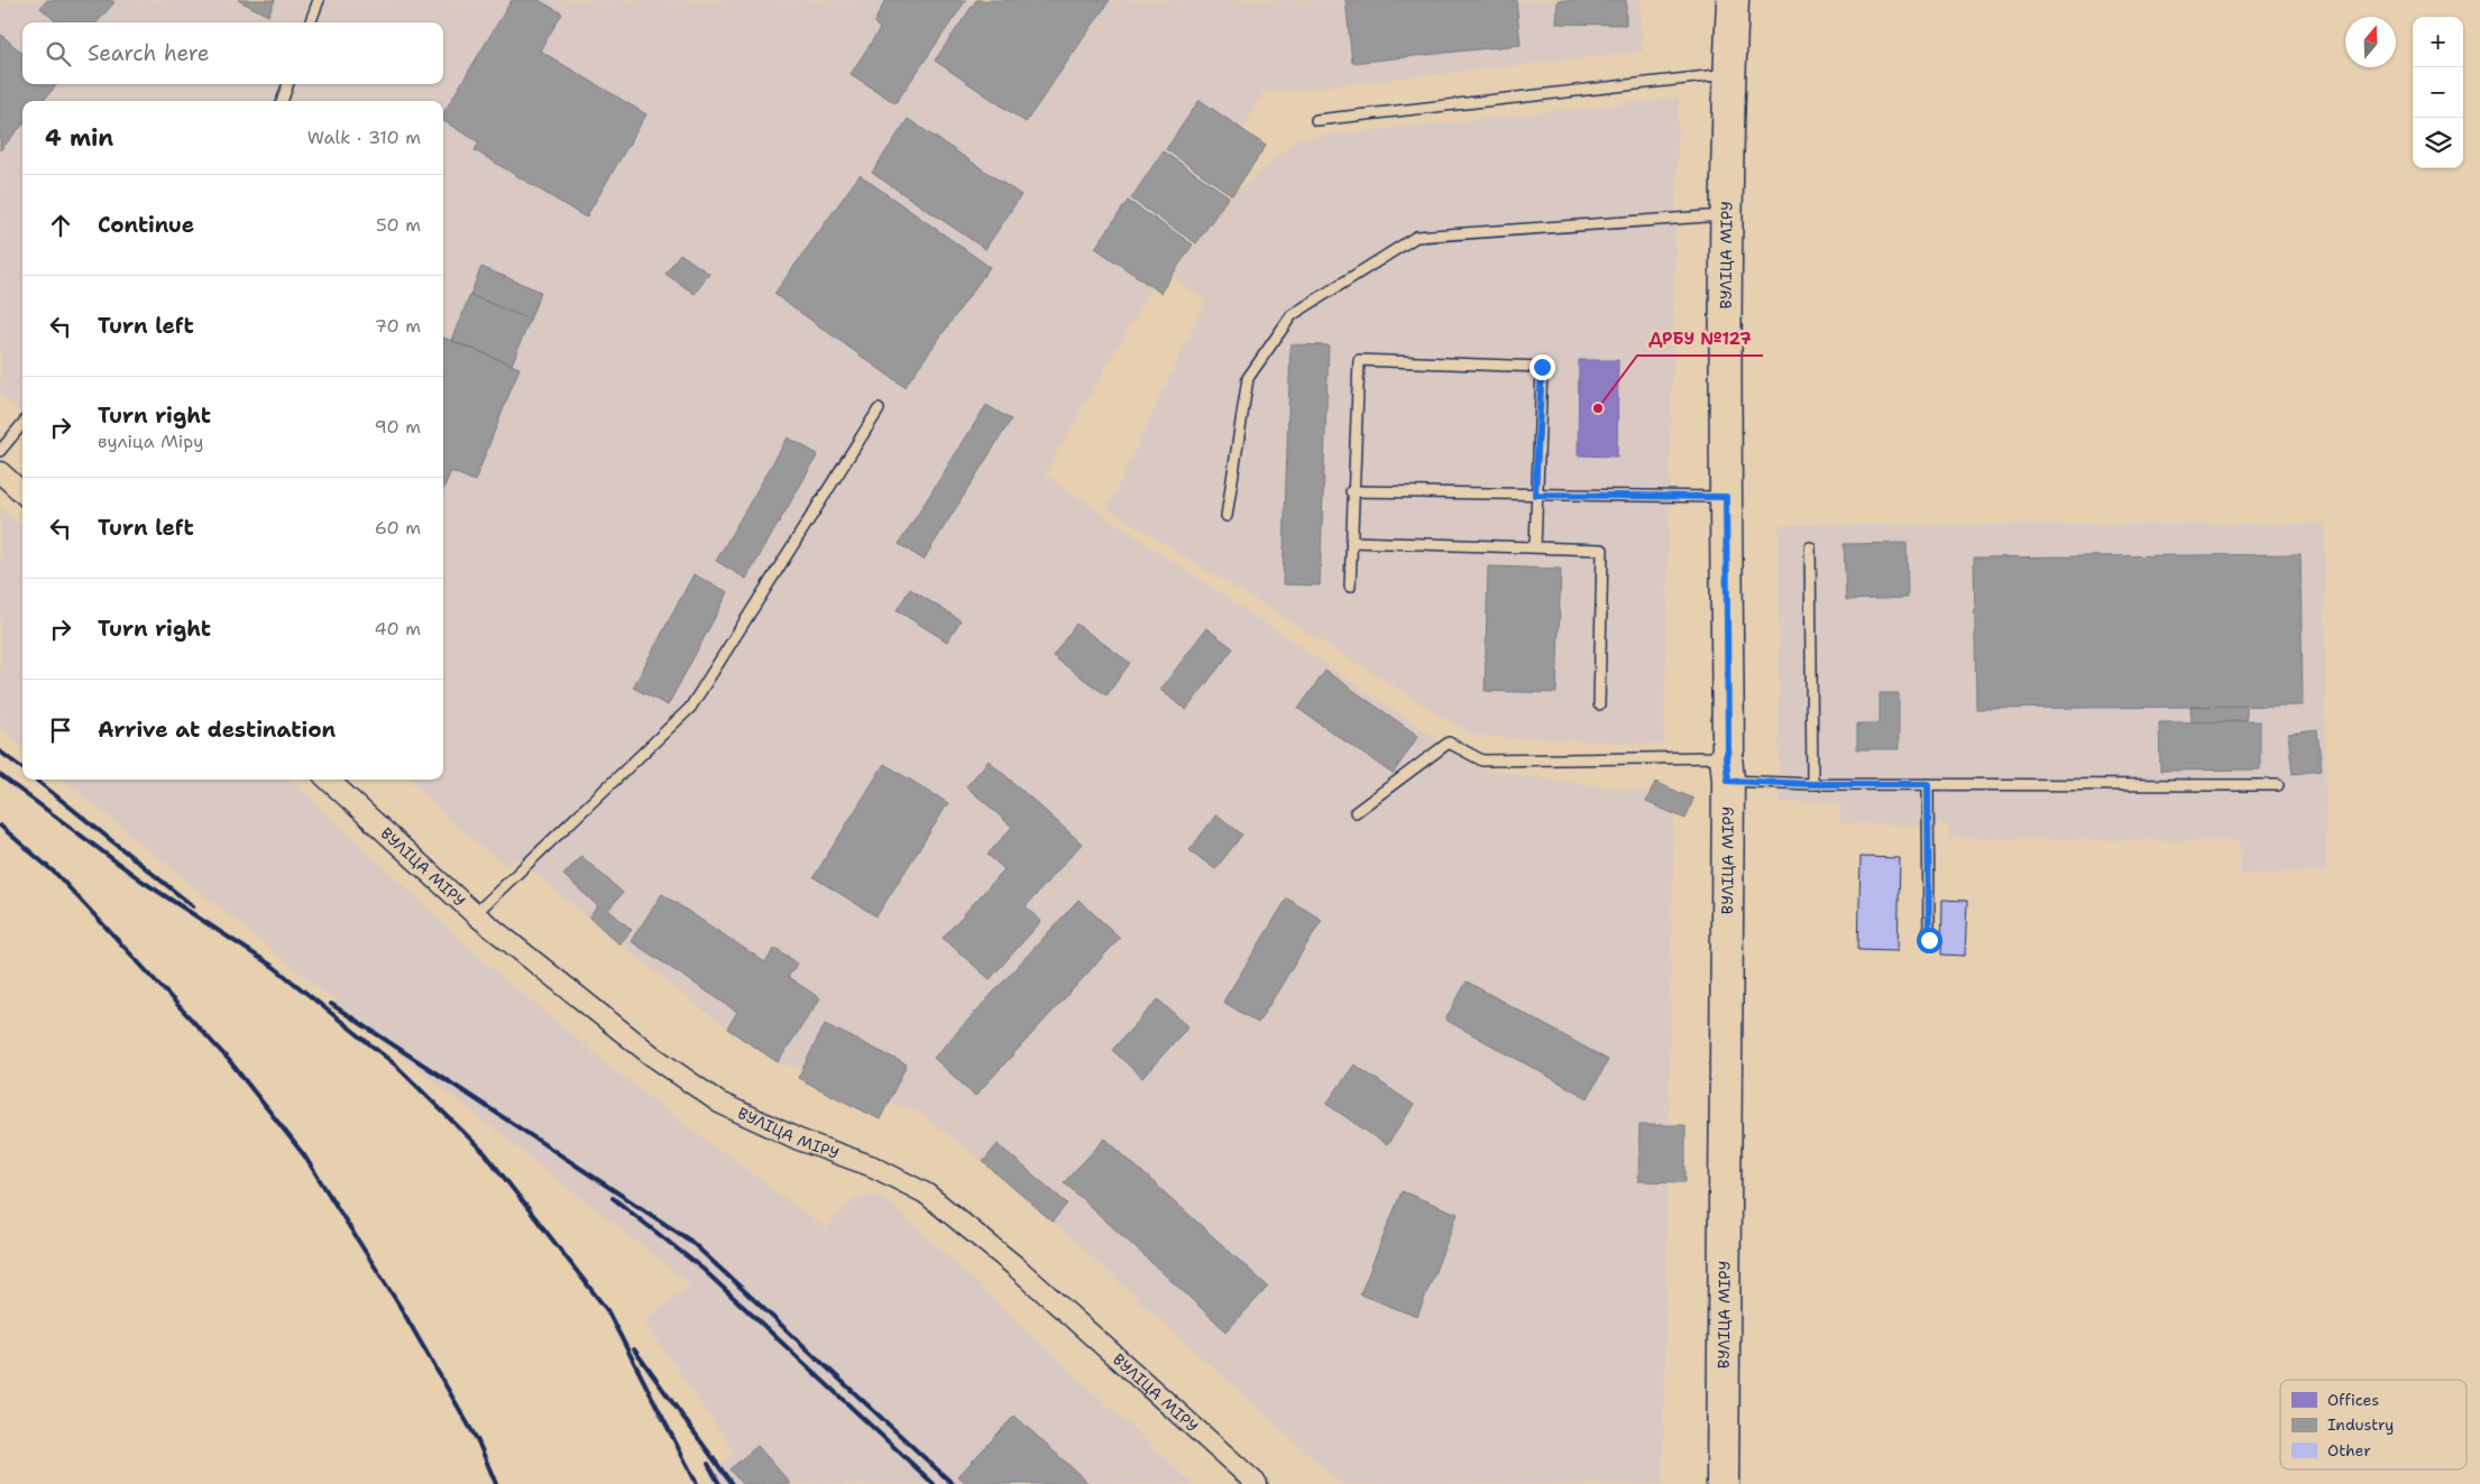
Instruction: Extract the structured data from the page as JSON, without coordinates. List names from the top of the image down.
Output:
{
  "streets": {
    "main road": ["ВУЛІЦА МІРУ"]
  },
  "places": ["ДРБУ №127"],
  "legend": ["Offices", "Industry", "Other"],
  "north": "top",
  "page": {
    "map_buttons": ["+", "−"],
    "search": "Search here",
    "heading": ["4 min", "Walk · 310 m"],
    "list": [
      ["Continue", "50 m"],
      ["Turn left", "70 m"],
      ["Turn right", "вуліца Міру", "90 m"],
      ["Turn left", "60 m"],
      ["Turn right", "40 m"],
      "Arrive at destination"
    ]
  }
}
